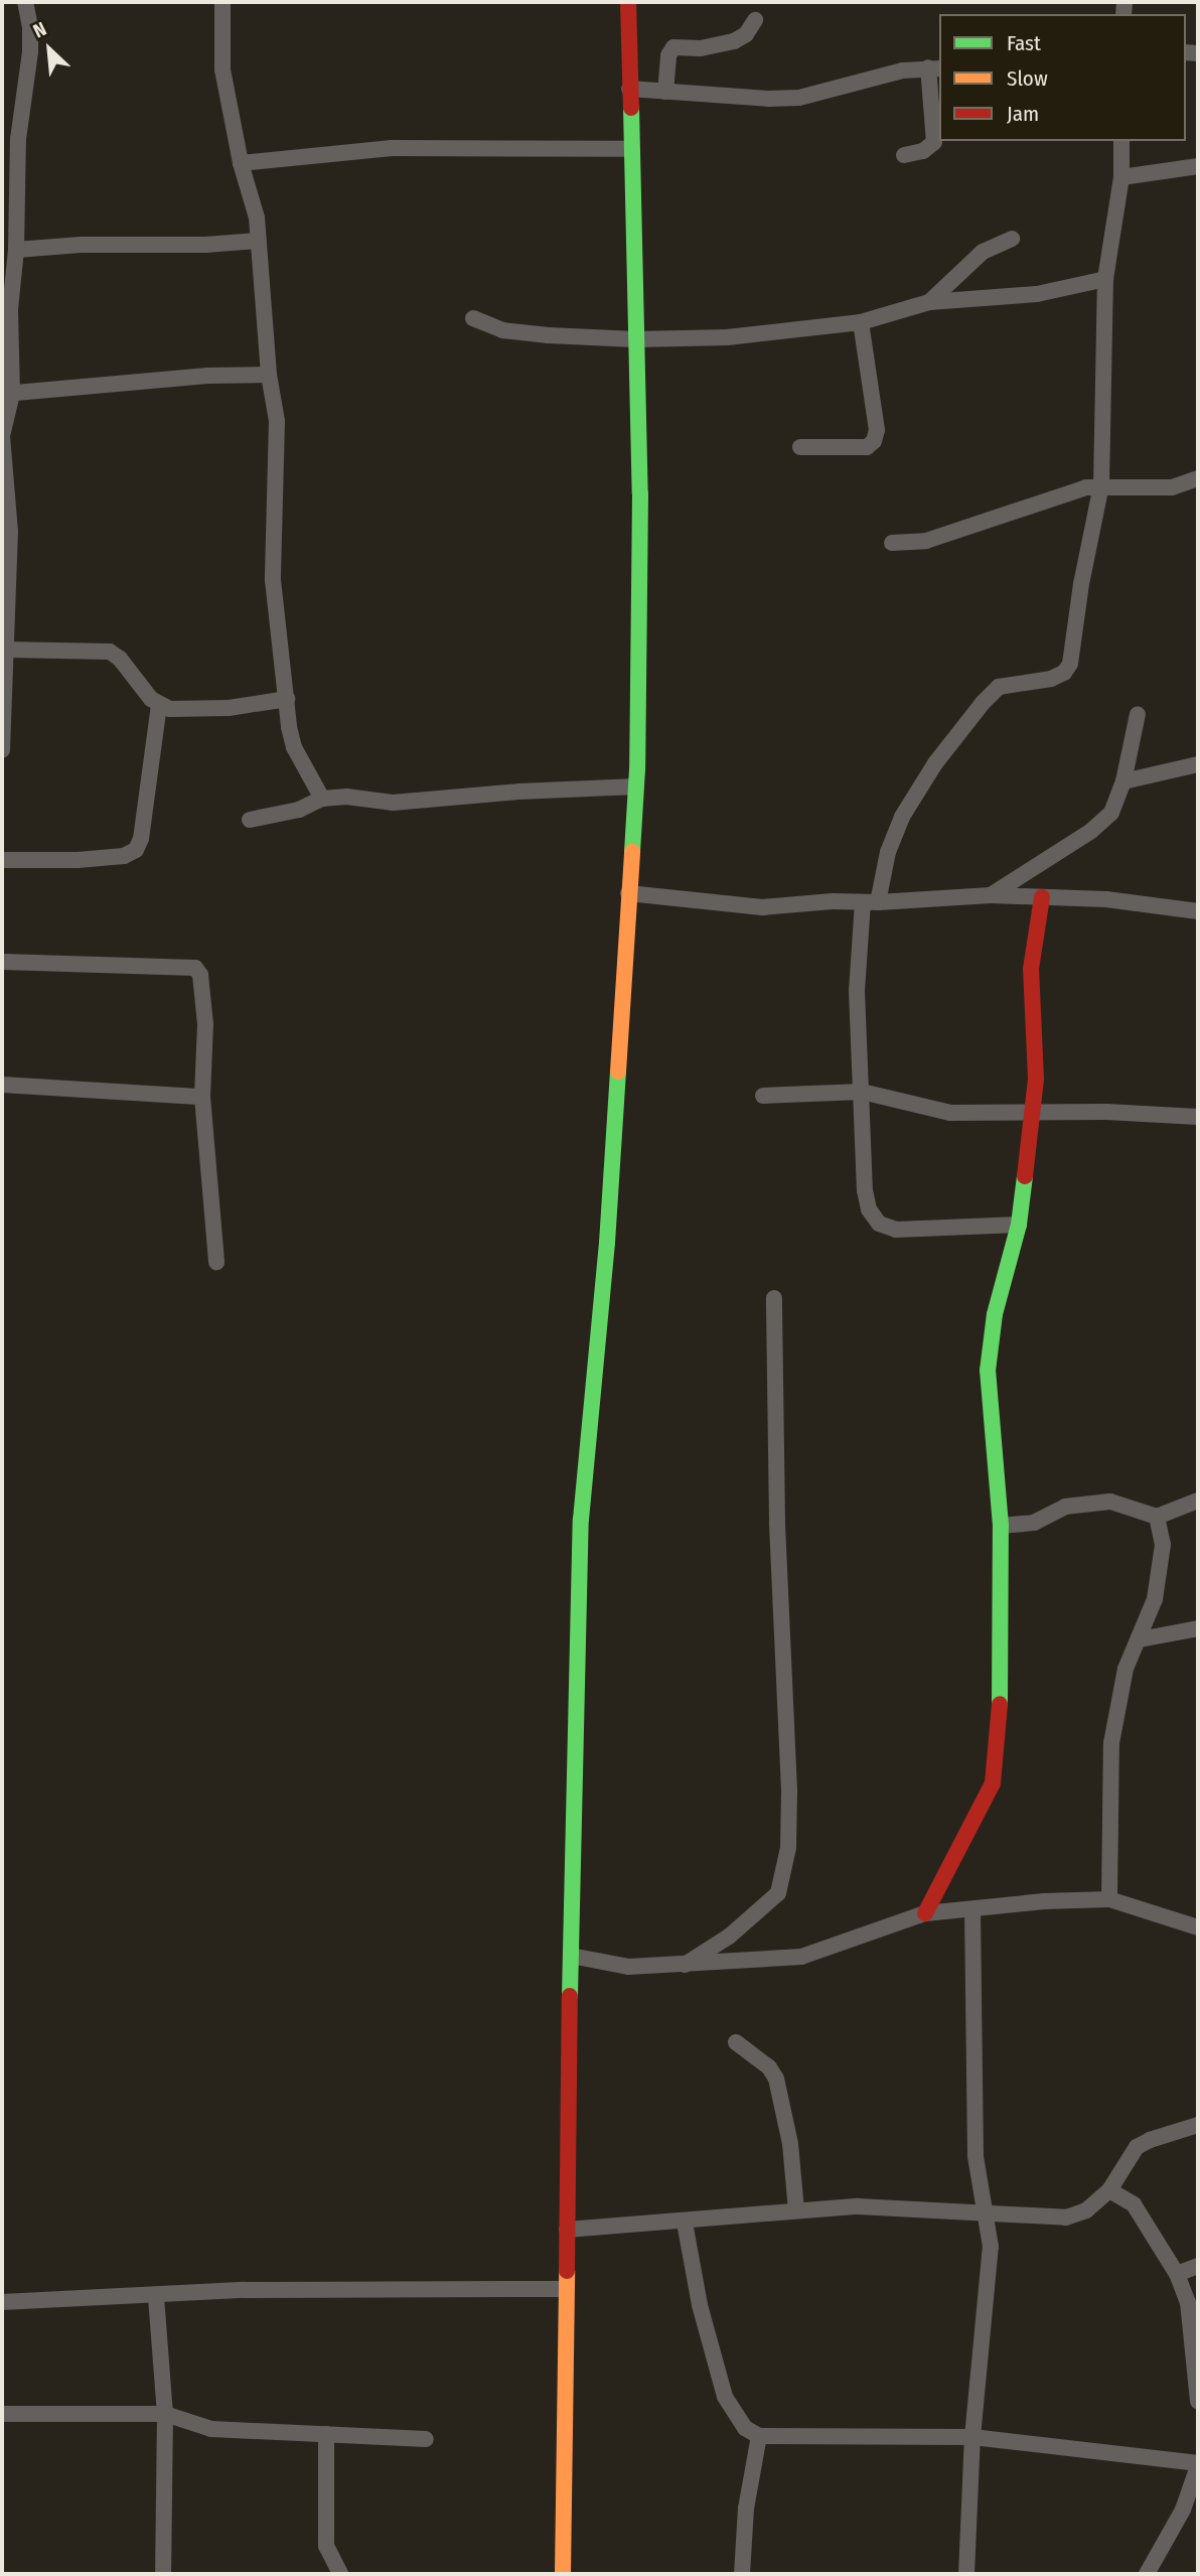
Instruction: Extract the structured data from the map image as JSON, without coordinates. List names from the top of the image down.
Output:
{
  "legend": ["Fast", "Slow", "Jam"],
  "north": "top left"
}
